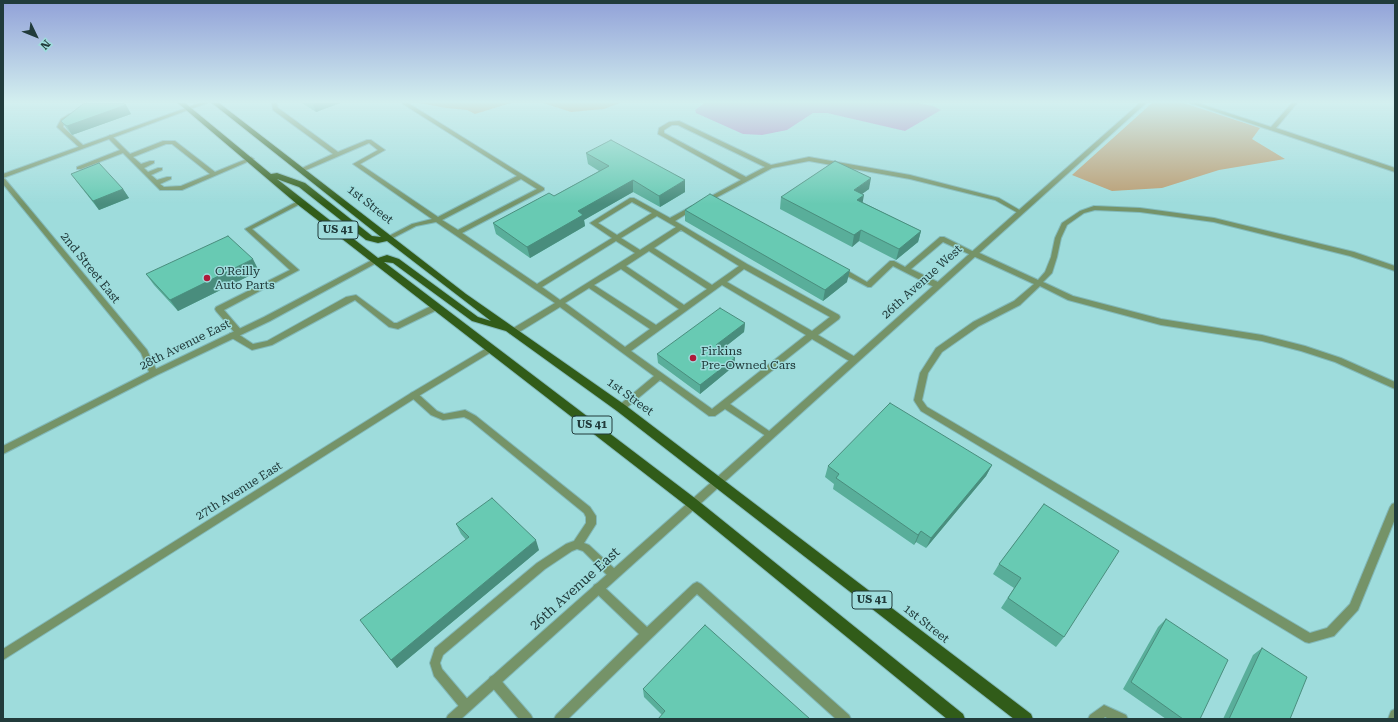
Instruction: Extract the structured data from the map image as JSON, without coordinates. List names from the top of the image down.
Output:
{
  "streets": {
    "main road": ["1st Street", "US 41"],
    "street": [
      "2nd Street East",
      "26th Avenue West",
      "28th Avenue East",
      "27th Avenue East",
      "26th Avenue East"
    ]
  },
  "crossings": [
    ["1st Street", "26th Avenue West"],
    ["1st Street", "26th Avenue East"],
    ["US 41", "28th Avenue East"],
    ["US 41", "27th Avenue East"],
    ["US 41", "26th Avenue East"],
    ["2nd Street East", "28th Avenue East"],
    ["26th Avenue West", "26th Avenue East"]
  ],
  "places": ["O'Reilly Auto Parts", "Firkins Pre-Owned Cars"],
  "north": "bottom right"
}
